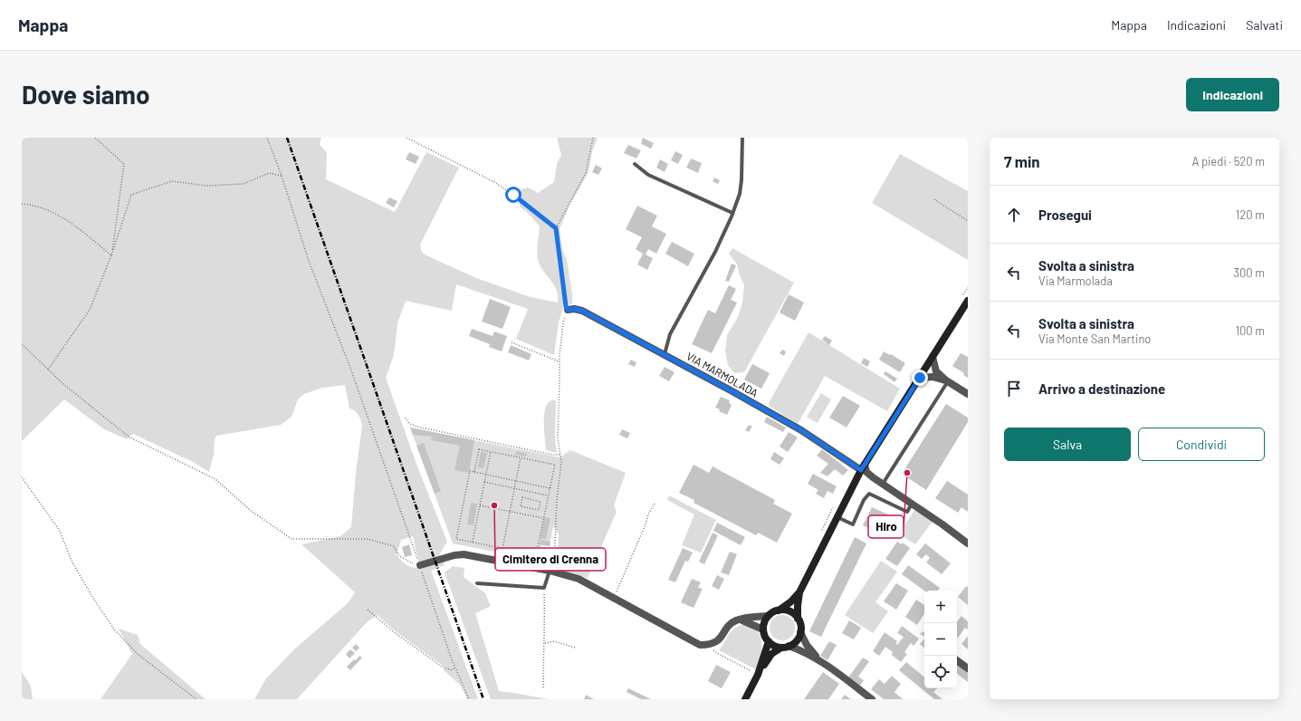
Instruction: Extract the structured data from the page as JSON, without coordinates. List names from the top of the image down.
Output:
{
  "streets": {
    "street": ["VIA MARMOLADA"]
  },
  "places": ["Hiro", "Cimitero di Crenna"],
  "page": {
    "header": "Mappa",
    "nav": ["Mappa", "Indicazioni", "Salvati"],
    "buttons": [
      "Indicazioni",
      ["Salva", "Condividi"]
    ],
    "title": "Dove siamo",
    "heading": ["7 min", "A piedi · 520 m"],
    "list": [
      ["Prosegui", "120 m"],
      ["Svolta a sinistra", "Via Marmolada", "300 m"],
      ["Svolta a sinistra", "Via Monte San Martino", "100 m"],
      "Arrivo a destinazione"
    ],
    "map_buttons": ["+", "−"]
  }
}
